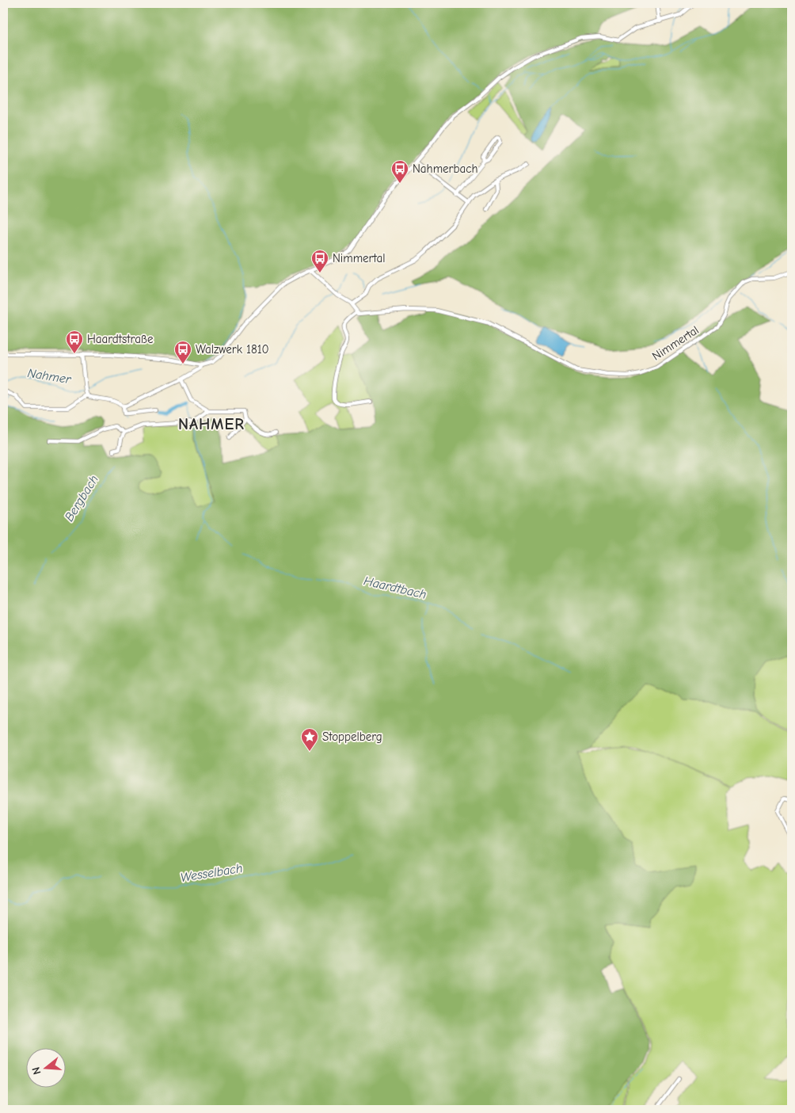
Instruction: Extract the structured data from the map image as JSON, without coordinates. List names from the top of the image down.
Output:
{
  "streets": {
    "street": ["Nimmertal"]
  },
  "districts": ["NAHMER"],
  "water": [
    "Nahmer",
    "Bergbach",
    "Haardtbach",
    "Wesselbach"
  ],
  "places": {
    "bus stop": [
      "Nahmerbach",
      "Nimmertal",
      "Haardtstraße",
      "Walzwerk 1810"
    ],
    "place": ["Stoppelberg"]
  },
  "north": "left"
}
